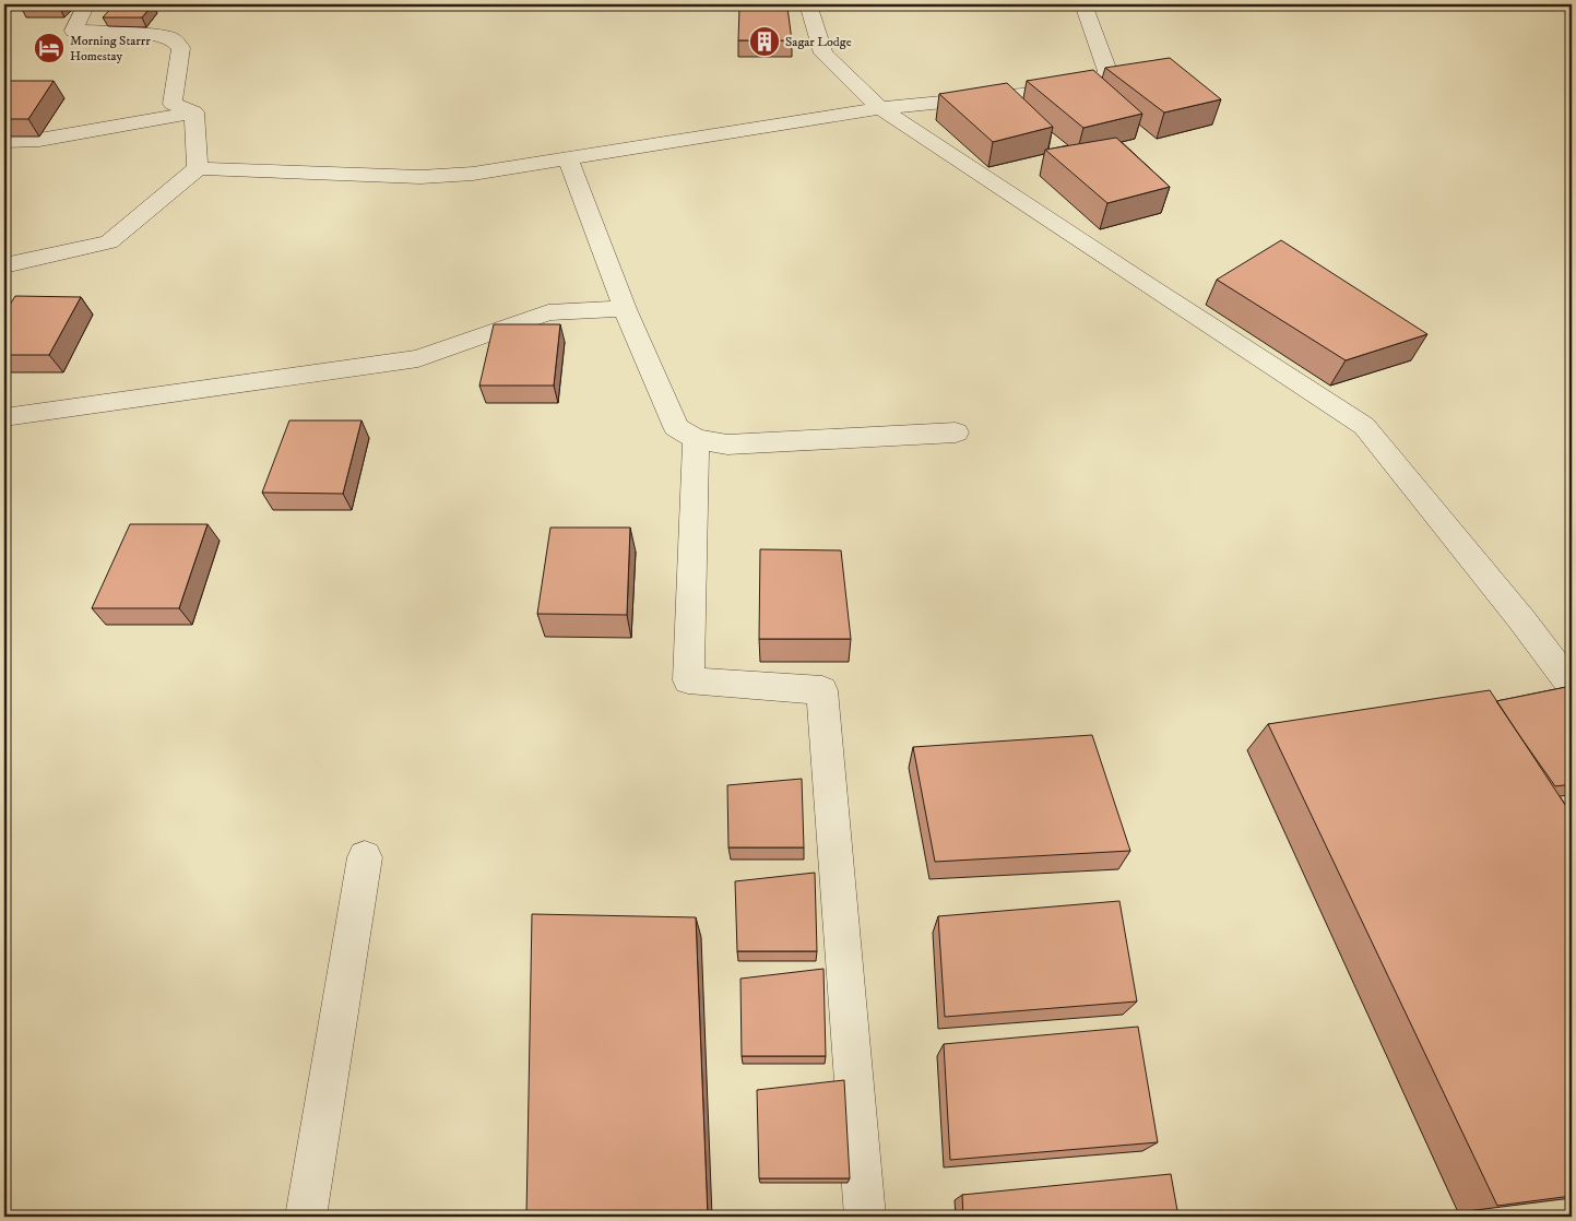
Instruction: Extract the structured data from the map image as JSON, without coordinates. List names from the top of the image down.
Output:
{
  "places": {
    "building": ["Sagar Lodge"],
    "hotel": ["Morning Starrr Homestay"]
  }
}
